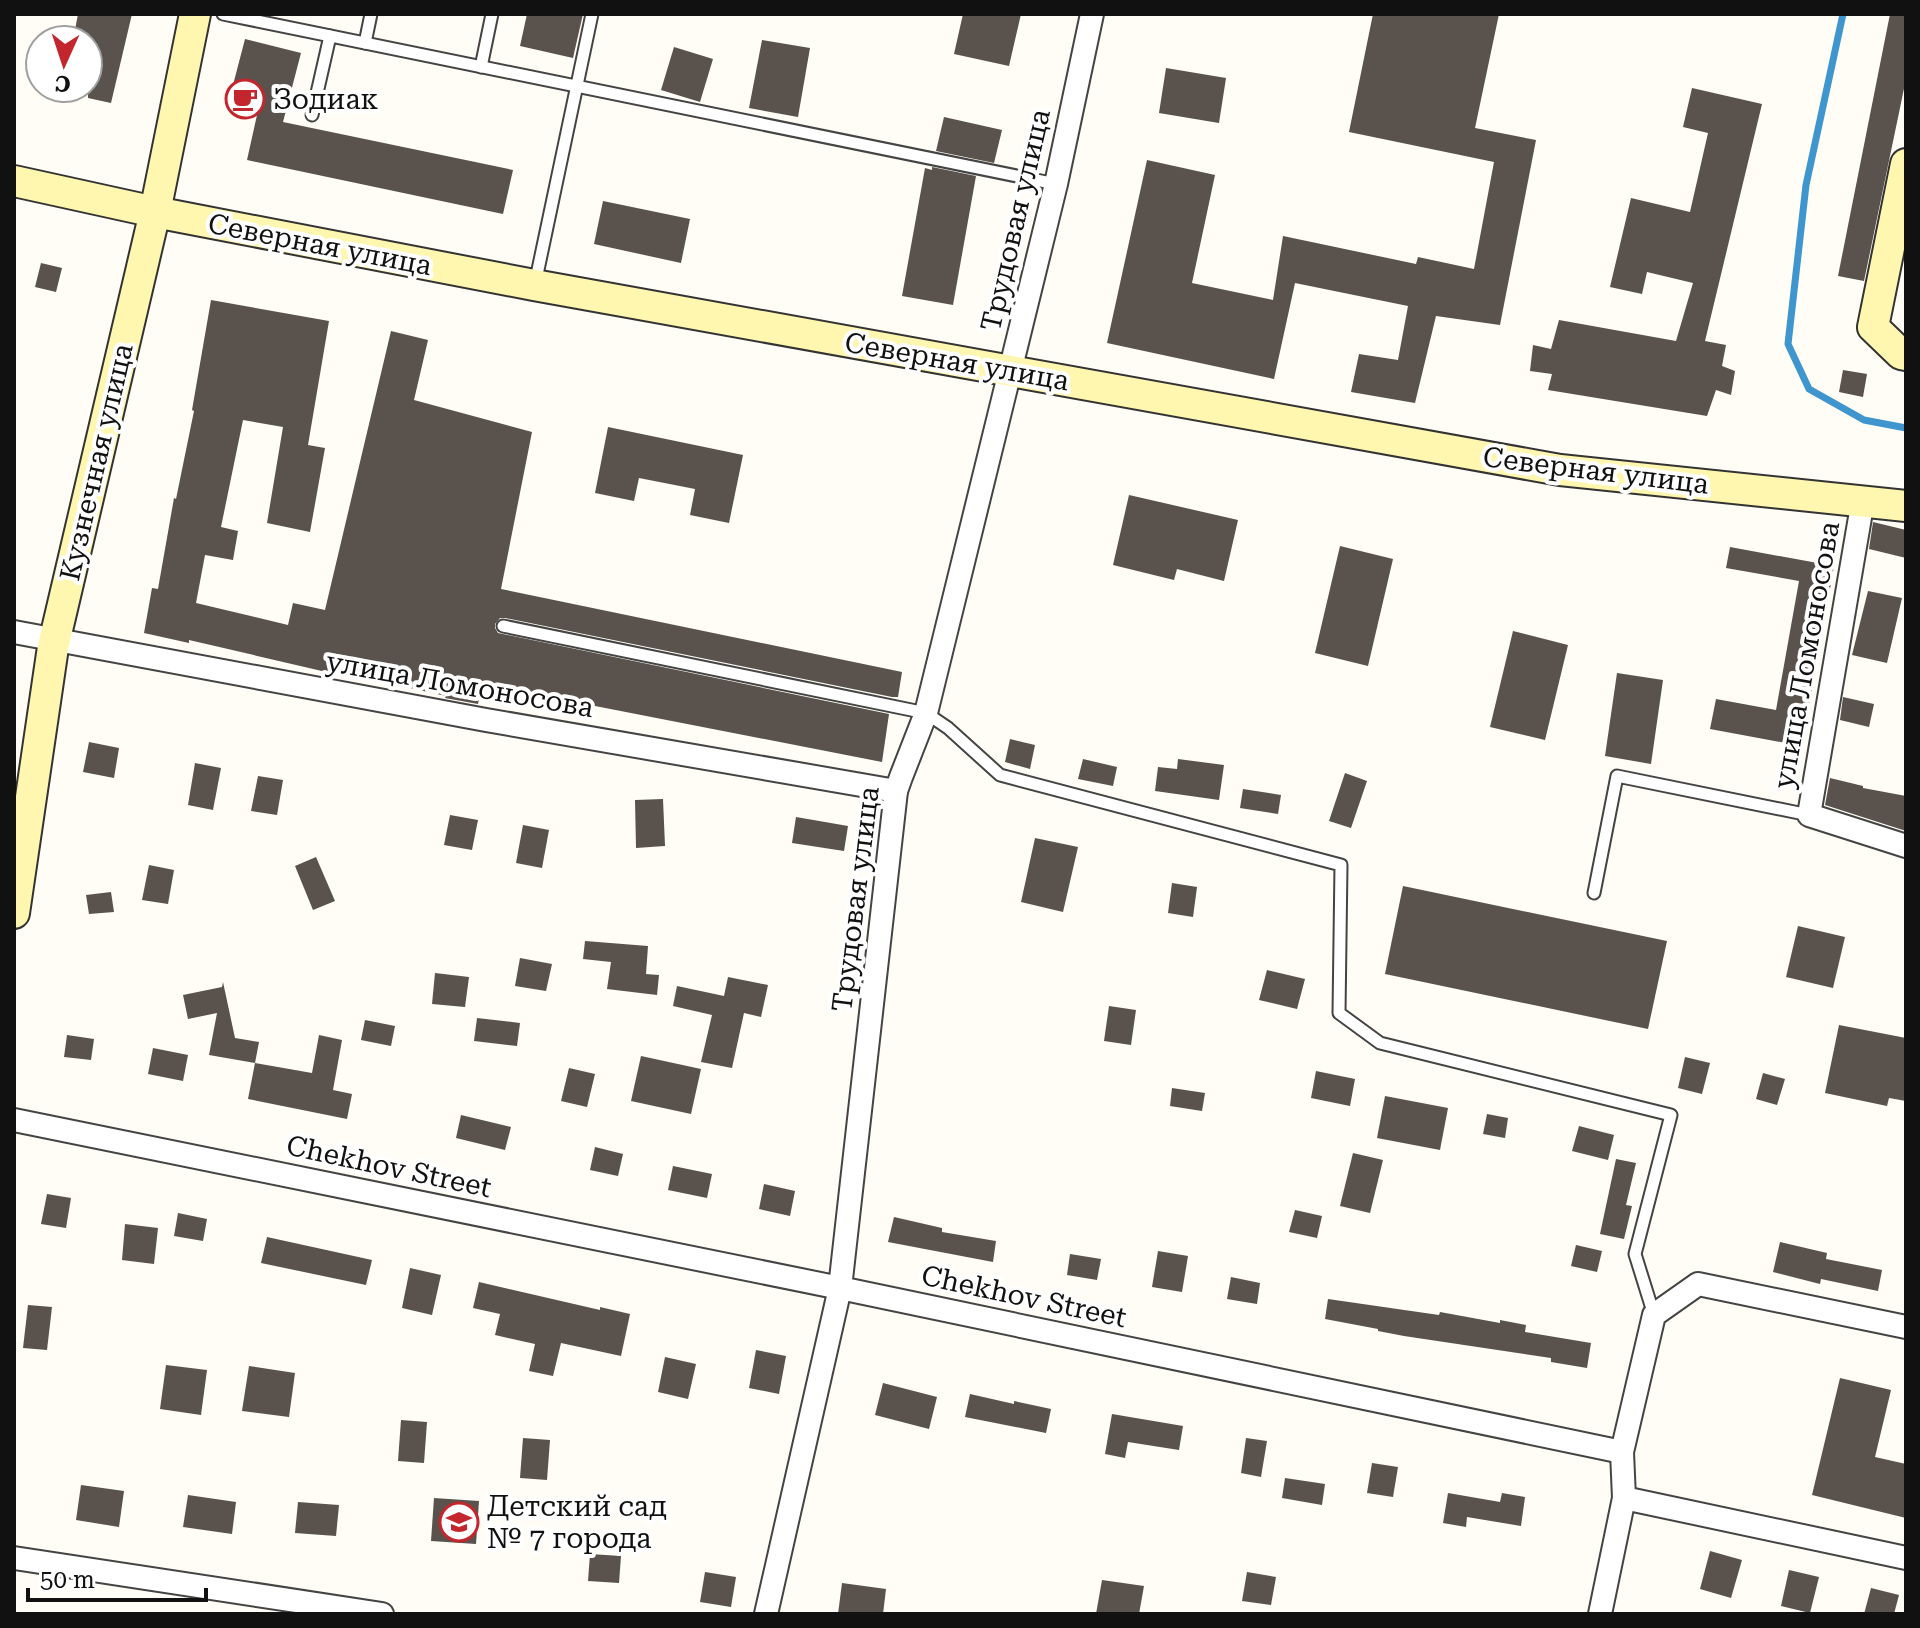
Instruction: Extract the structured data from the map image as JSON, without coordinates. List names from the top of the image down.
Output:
{
  "streets": {
    "street": [
      "Трудовая улица",
      "Северная улица",
      "Кузнечная улица",
      "улица Ломоносова",
      "Chekhov Street"
    ]
  },
  "crossings": [
    ["Трудовая улица", "Северная улица"],
    ["Трудовая улица", "улица Ломоносова"],
    ["Трудовая улица", "Chekhov Street"],
    ["Северная улица", "Кузнечная улица"],
    ["Северная улица", "улица Ломоносова"],
    ["Кузнечная улица", "улица Ломоносова"]
  ],
  "places": {
    "cafe": ["Зодиак"],
    "school or university": ["Детский сад № 7 города"]
  },
  "scale_bar": "50 m",
  "north": "bottom"
}
